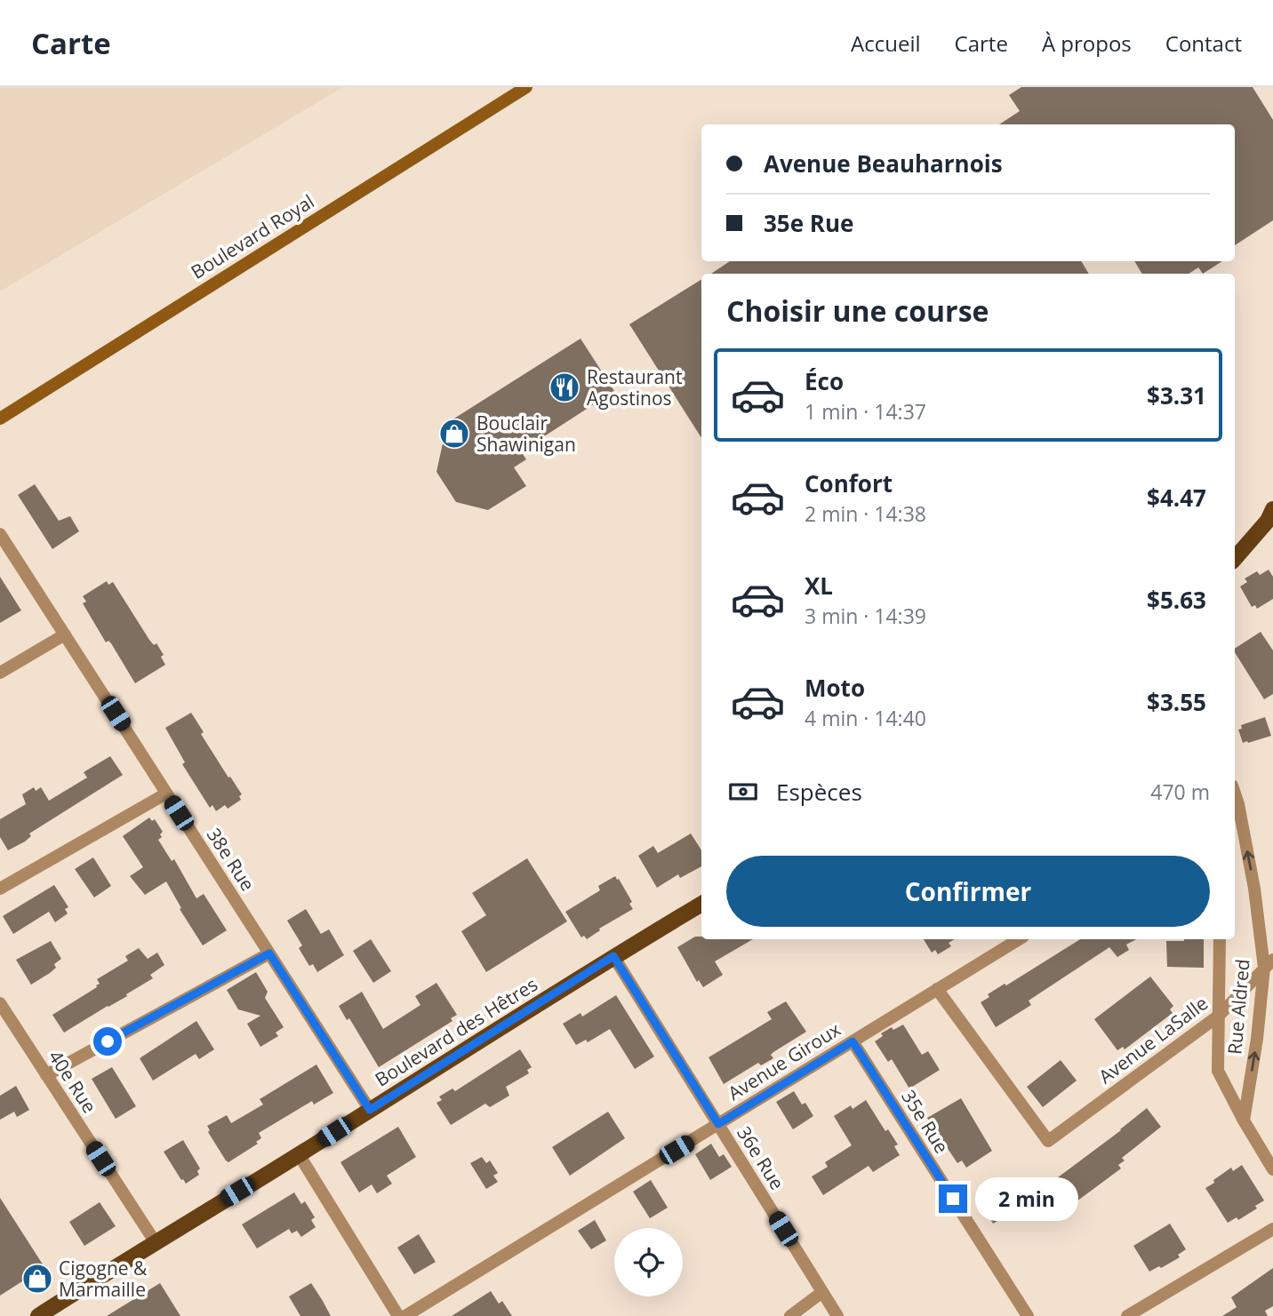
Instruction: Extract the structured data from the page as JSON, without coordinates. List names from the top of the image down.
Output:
{
  "streets": {
    "main road": ["Boulevard des Hêtres"],
    "street": [
      "Boulevard Royal",
      "38e Rue",
      "Rue Aldred",
      "Avenue LaSalle",
      "Avenue Giroux",
      "40e Rue",
      "35e Rue",
      "36e Rue"
    ]
  },
  "crossings": [
    ["38e Rue", "Boulevard des Hêtres"],
    ["Rue Aldred", "Avenue LaSalle"],
    ["Boulevard des Hêtres", "40e Rue"],
    ["Boulevard des Hêtres", "36e Rue"],
    ["Avenue LaSalle", "Avenue Giroux"],
    ["Avenue Giroux", "35e Rue"],
    ["Avenue Giroux", "36e Rue"]
  ],
  "places": {
    "restaurant": ["Restaurant Agostinos"],
    "shop": ["Bouclair Shawinigan", "Cigogne & Marmaille"]
  },
  "page": {
    "header": "Carte",
    "nav": [
      "Accueil",
      "Carte",
      "À propos",
      "Contact"
    ],
    "banner": ["Avenue Beauharnois", "35e Rue"],
    "heading": "Choisir une course",
    "list": [
      {
        "name": "Éco",
        "note": "1 min · 14:37",
        "value": "$3.31"
      },
      {
        "name": "Confort",
        "note": "2 min · 14:38",
        "value": "$4.47"
      },
      {
        "name": "XL",
        "note": "3 min · 14:39",
        "value": "$5.63"
      },
      {
        "name": "Moto",
        "note": "4 min · 14:40",
        "value": "$3.55"
      }
    ],
    "pay": ["Espèces", "470 m"],
    "buttons": "Confirmer",
    "bubble": "2 min"
  }
}
